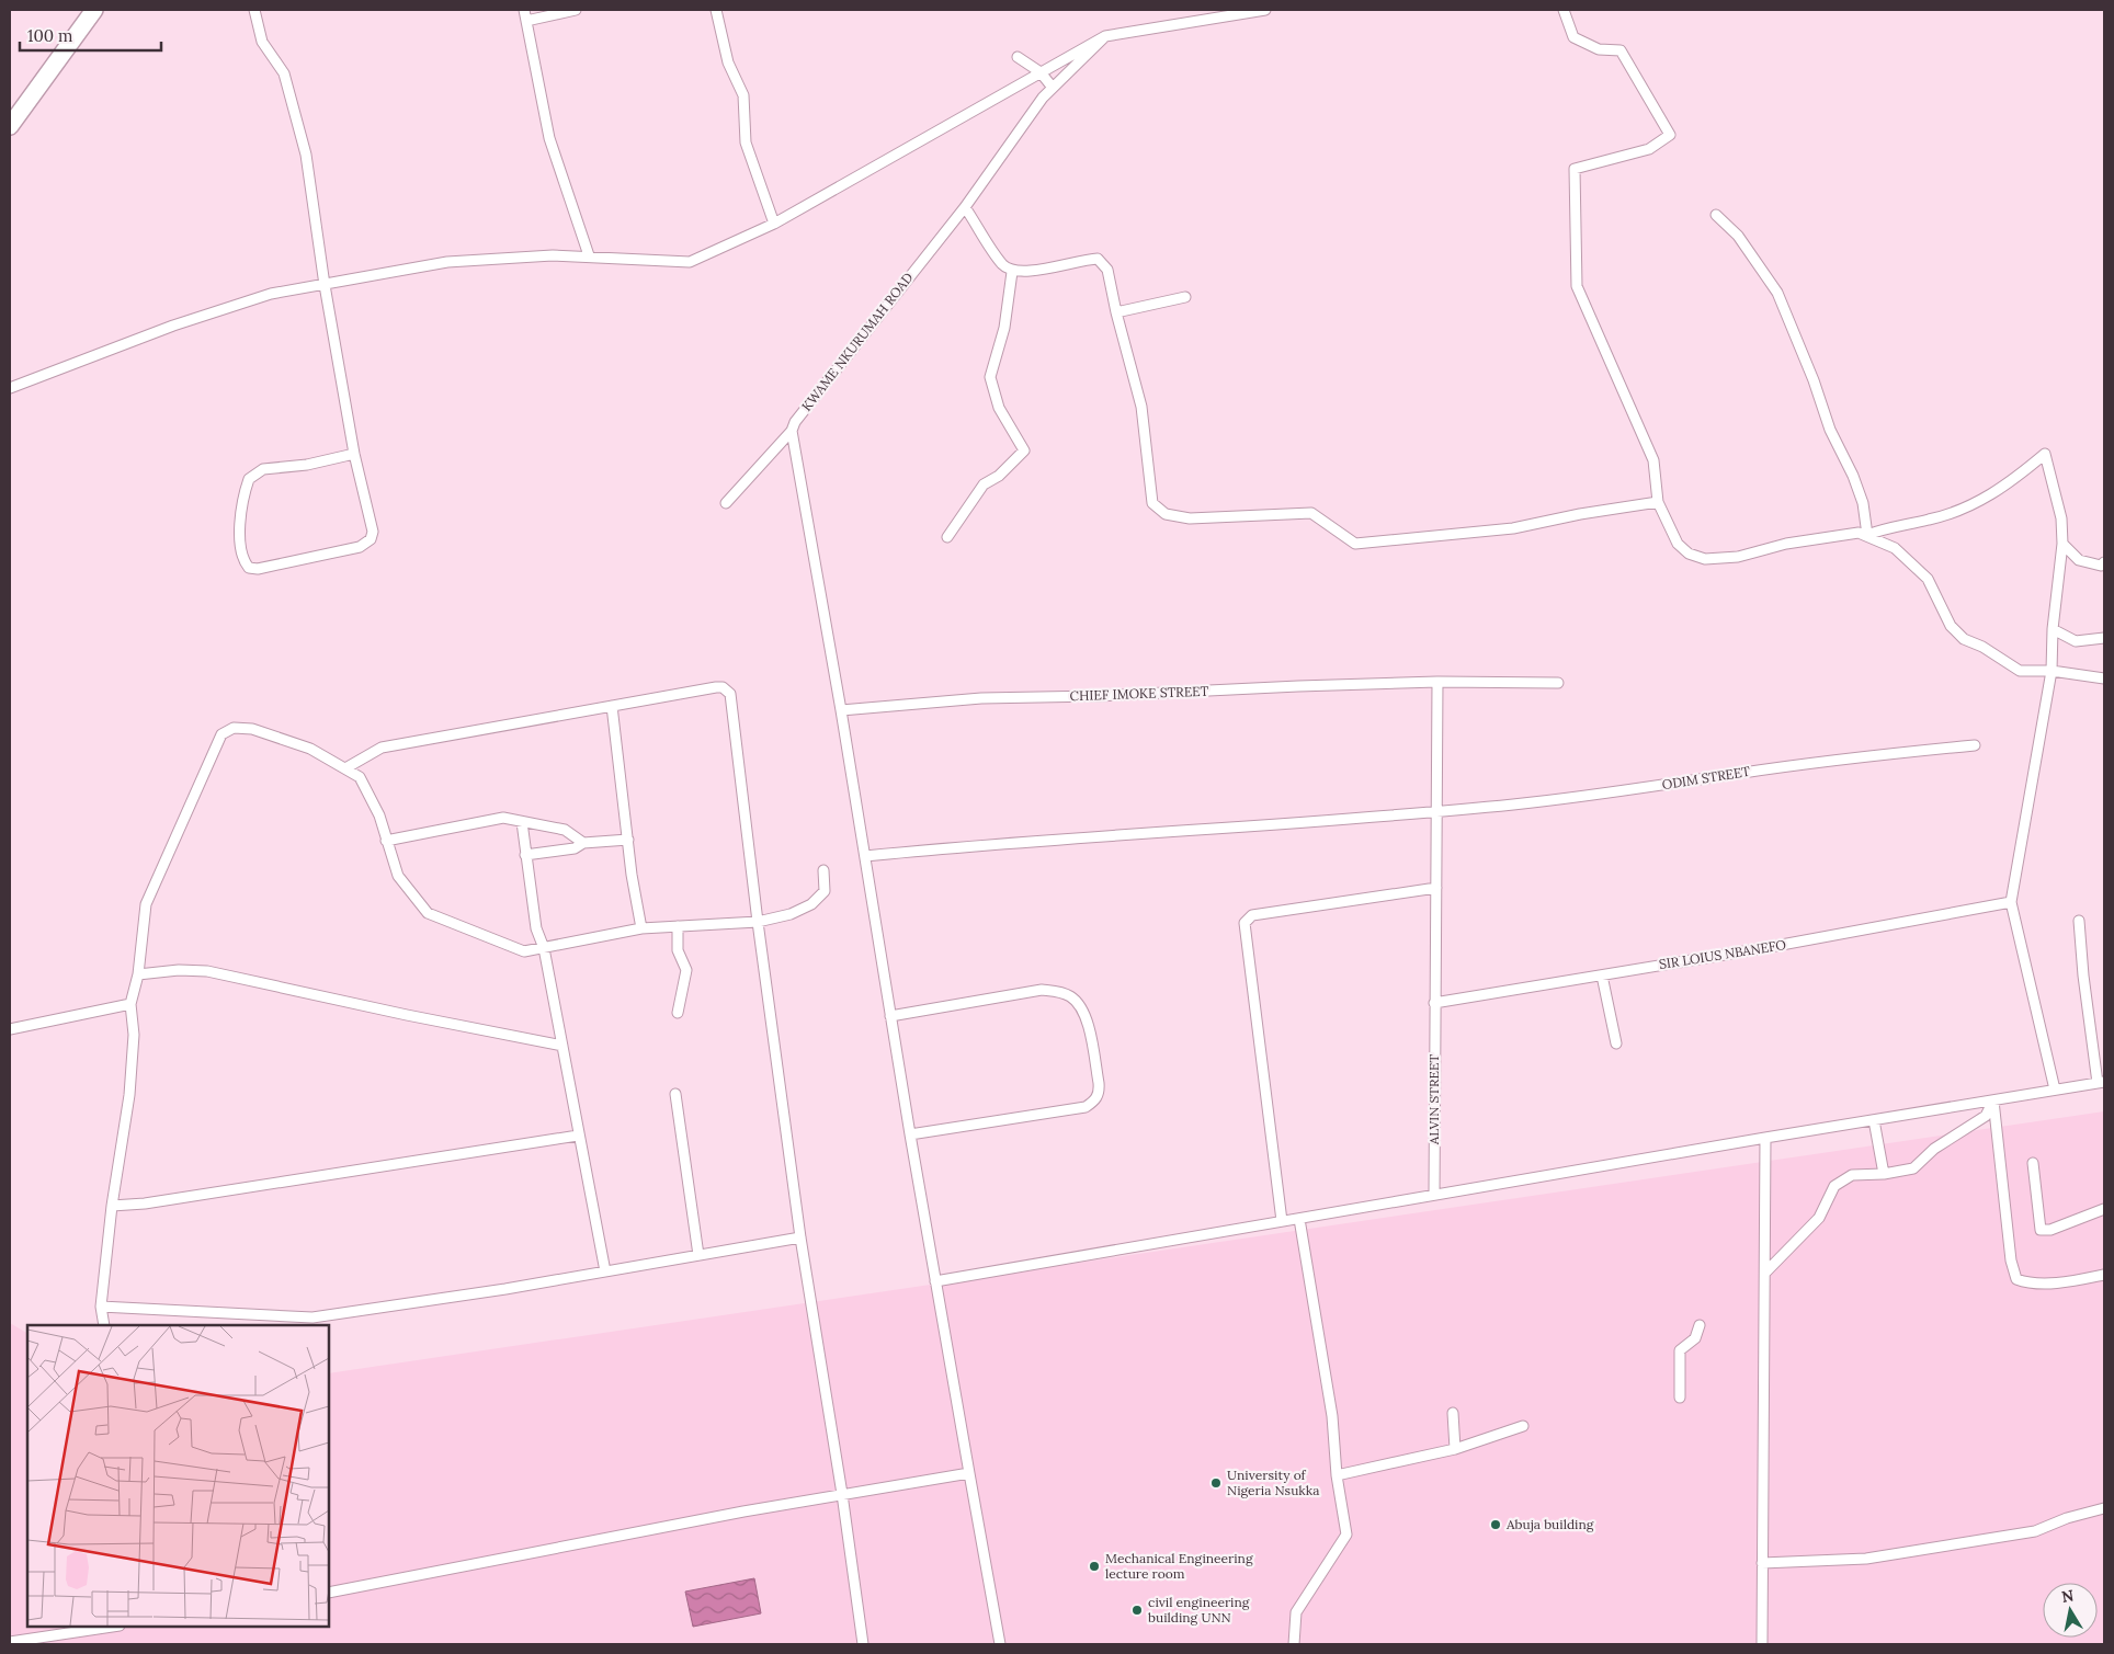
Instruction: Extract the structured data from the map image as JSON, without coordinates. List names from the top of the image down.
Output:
{
  "streets": {
    "street": [
      "KWAME NKURUMAH ROAD",
      "CHIEF IMOKE STREET",
      "ODIM STREET",
      "SIR LOIUS NBANEFO",
      "ALVIN STREET"
    ]
  },
  "crossings": [
    ["CHIEF IMOKE STREET", "ALVIN STREET"],
    ["ODIM STREET", "ALVIN STREET"],
    ["SIR LOIUS NBANEFO", "ALVIN STREET"]
  ],
  "places": [
    "University of Nigeria Nsukka",
    "Abuja building",
    "Mechanical Engineering lecture room",
    "civil engineering building UNN"
  ],
  "scale_bar": "100 m",
  "north": "top"
}
